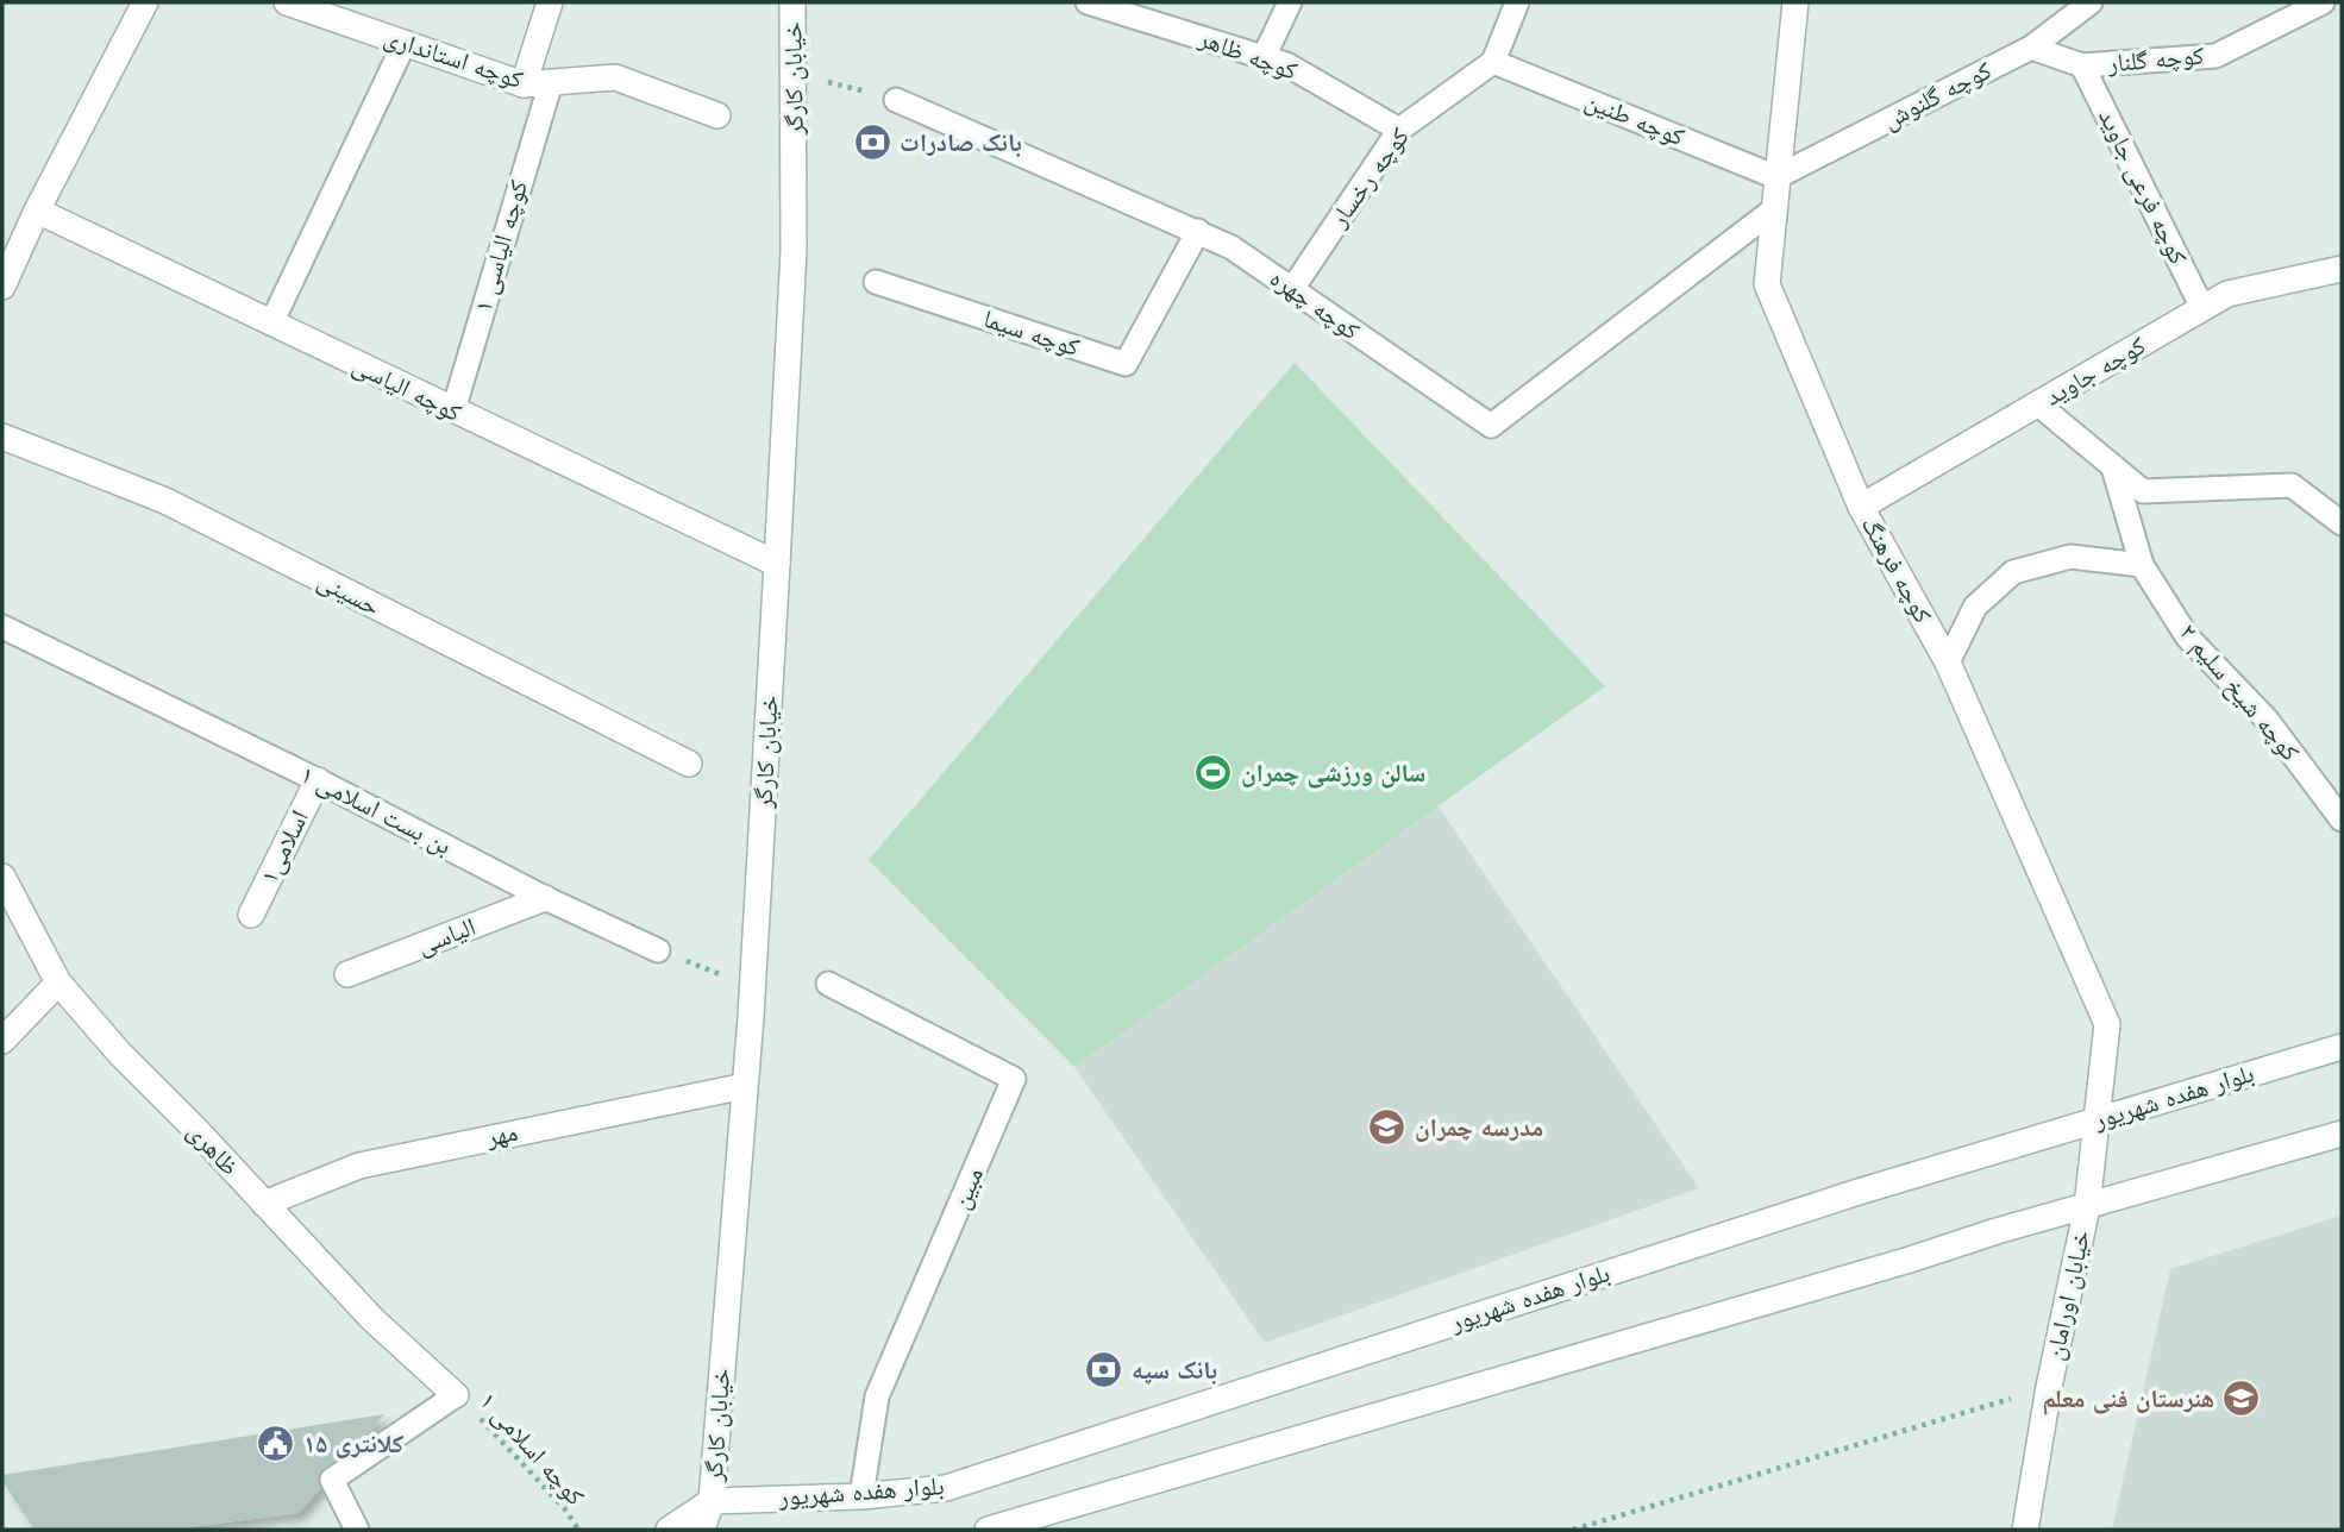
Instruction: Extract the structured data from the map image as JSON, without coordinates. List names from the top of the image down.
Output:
{
  "streets": {
    "street": [
      "کوچه استانداری",
      "خیابان کارگر",
      "کوچه جاوید",
      "کوچه الیاسی",
      "کوچه فرهنگ",
      "حسینی",
      "اسلامی۱",
      "الیاسی",
      "بلوار هفده شهریور",
      "مهر",
      "ظاهری",
      "خیابان اورامان"
    ],
    "lane": [
      "کوچه ظاهر",
      "کوچه گلنار",
      "کوچه گلنوش",
      "کوچه طنین",
      "کوچه رخسار",
      "کوچه فرعی جاوید",
      "کوچه الیاسی ۱",
      "کوچه چهره",
      "کوچه سیما",
      "کوچه شیخ سلیم ۲",
      "بن بست اسلامی ۱",
      "مبین"
    ],
    "path": ["کوچه اسلامی ۱"]
  },
  "crossings": [
    ["کوچه ظاهر", "کوچه رخسار"],
    ["کوچه استانداری", "کوچه الیاسی ۱"],
    ["کوچه گلنار", "کوچه گلنوش"],
    ["کوچه گلنار", "کوچه فرعی جاوید"],
    ["خیابان کارگر", "کوچه الیاسی"],
    ["خیابان کارگر", "بلوار هفده شهریور"],
    ["خیابان کارگر", "مهر"],
    ["کوچه گلنوش", "کوچه طنین"],
    ["کوچه گلنوش", "کوچه فرهنگ"],
    ["کوچه طنین", "کوچه رخسار"],
    ["کوچه طنین", "کوچه فرهنگ"],
    ["کوچه رخسار", "کوچه چهره"],
    ["کوچه فرعی جاوید", "کوچه جاوید"],
    ["کوچه الیاسی ۱", "کوچه الیاسی"],
    ["کوچه چهره", "کوچه سیما"],
    ["کوچه چهره", "کوچه فرهنگ"],
    ["کوچه جاوید", "کوچه فرهنگ"],
    ["کوچه فرهنگ", "بلوار هفده شهریور"],
    ["کوچه فرهنگ", "خیابان اورامان"],
    ["بن بست اسلامی ۱", "اسلامی۱"],
    ["بن بست اسلامی ۱", "الیاسی"],
    ["بلوار هفده شهریور", "مبین"],
    ["بلوار هفده شهریور", "خیابان اورامان"],
    ["مهر", "ظاهری"],
    ["ظاهری", "کوچه اسلامی ۱"]
  ],
  "places": {
    "bank": ["بانک صادرات", "بانک سپه"],
    "sports": ["سالن ورزشی چمران"],
    "school or university": ["مدرسه چمران", "هنرستان فنی معلم"],
    "public building": ["کلانتری ۱۵"]
  }
}
